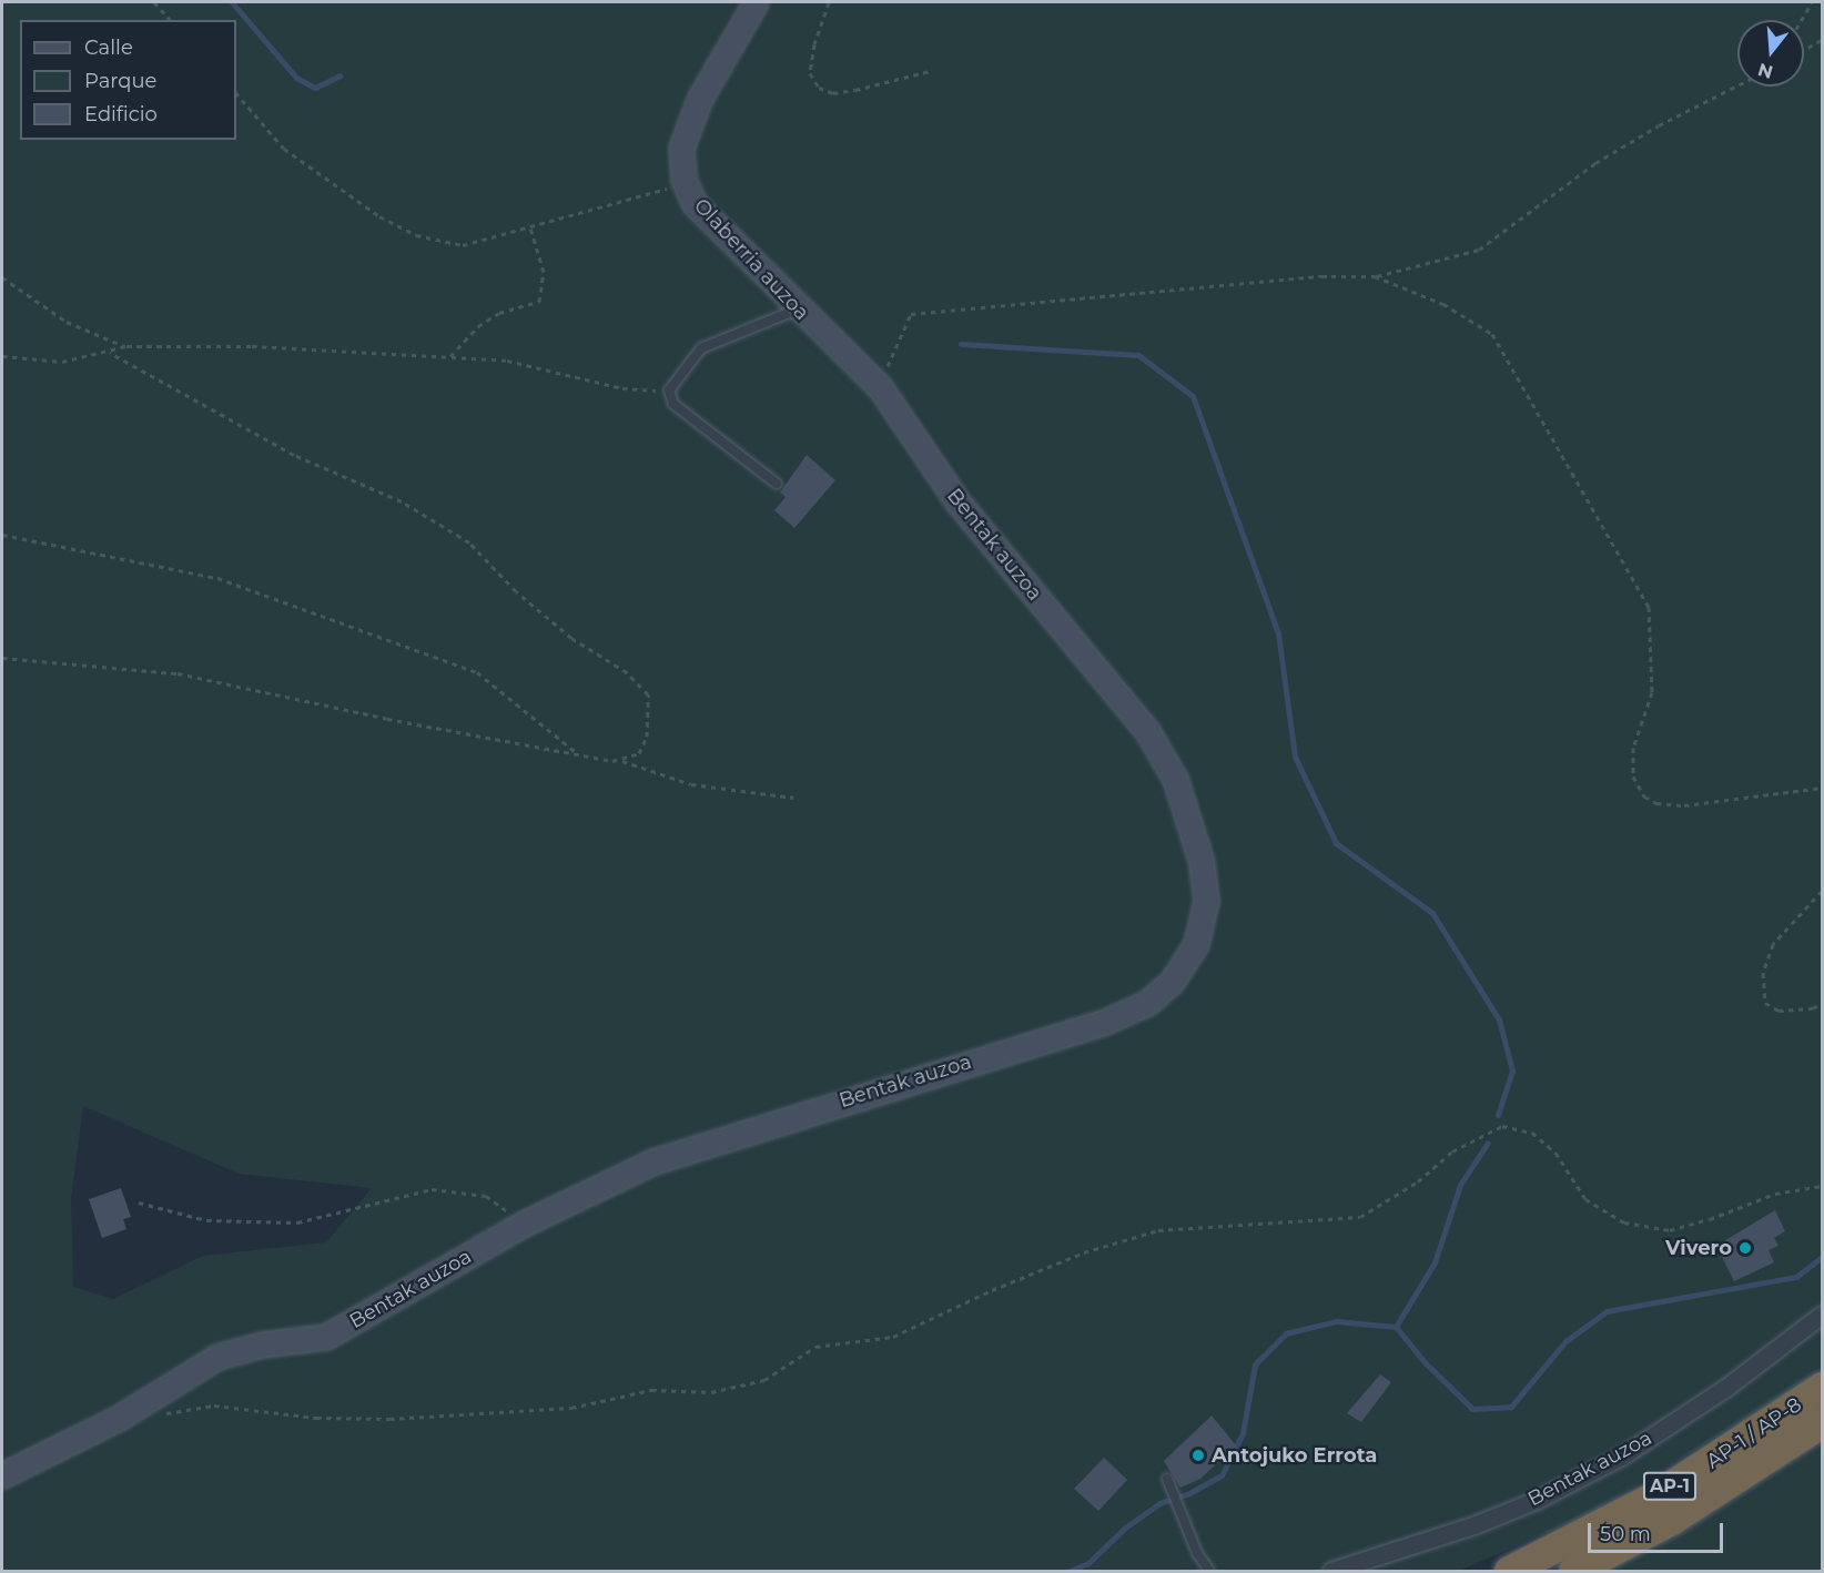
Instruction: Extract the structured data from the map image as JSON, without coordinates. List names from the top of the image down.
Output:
{
  "streets": {
    "highway": ["AP-1 / AP-8", "AP-1"],
    "street": ["Olaberria auzoa", "Bentak auzoa"]
  },
  "crossings": [
    ["Olaberria auzoa", "Bentak auzoa"]
  ],
  "places": ["Vivero", "Antojuko Errota"],
  "legend": ["Calle", "Parque", "Edificio"],
  "scale_bar": "50 m",
  "north": "bottom"
}
